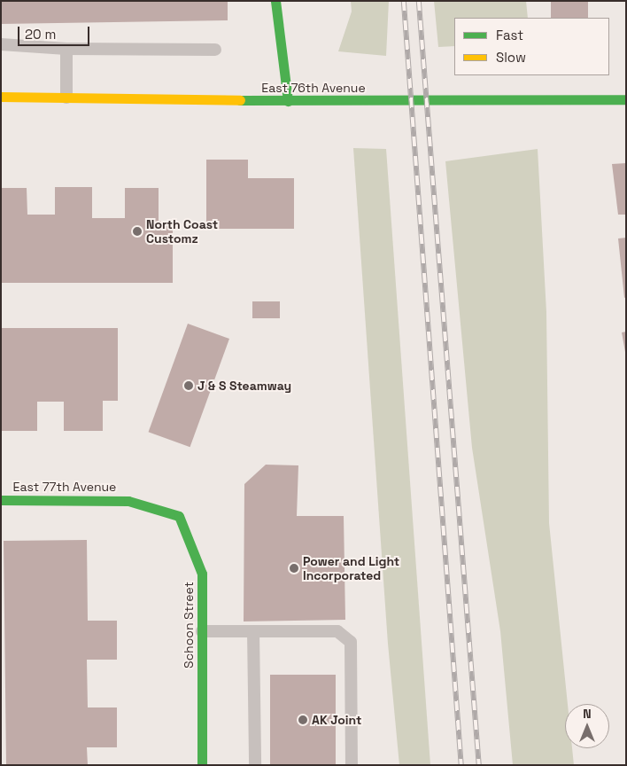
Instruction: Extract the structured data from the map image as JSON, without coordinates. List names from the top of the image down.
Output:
{
  "streets": {
    "street": ["East 76th Avenue", "East 77th Avenue", "Schoon Street"]
  },
  "crossings": [
    ["East 77th Avenue", "Schoon Street"]
  ],
  "places": [
    "North Coast Customz",
    "J & S Steamway",
    "Power and Light Incorporated",
    "AK Joint"
  ],
  "legend": ["Fast", "Slow"],
  "scale_bar": "20 m",
  "north": "top"
}
